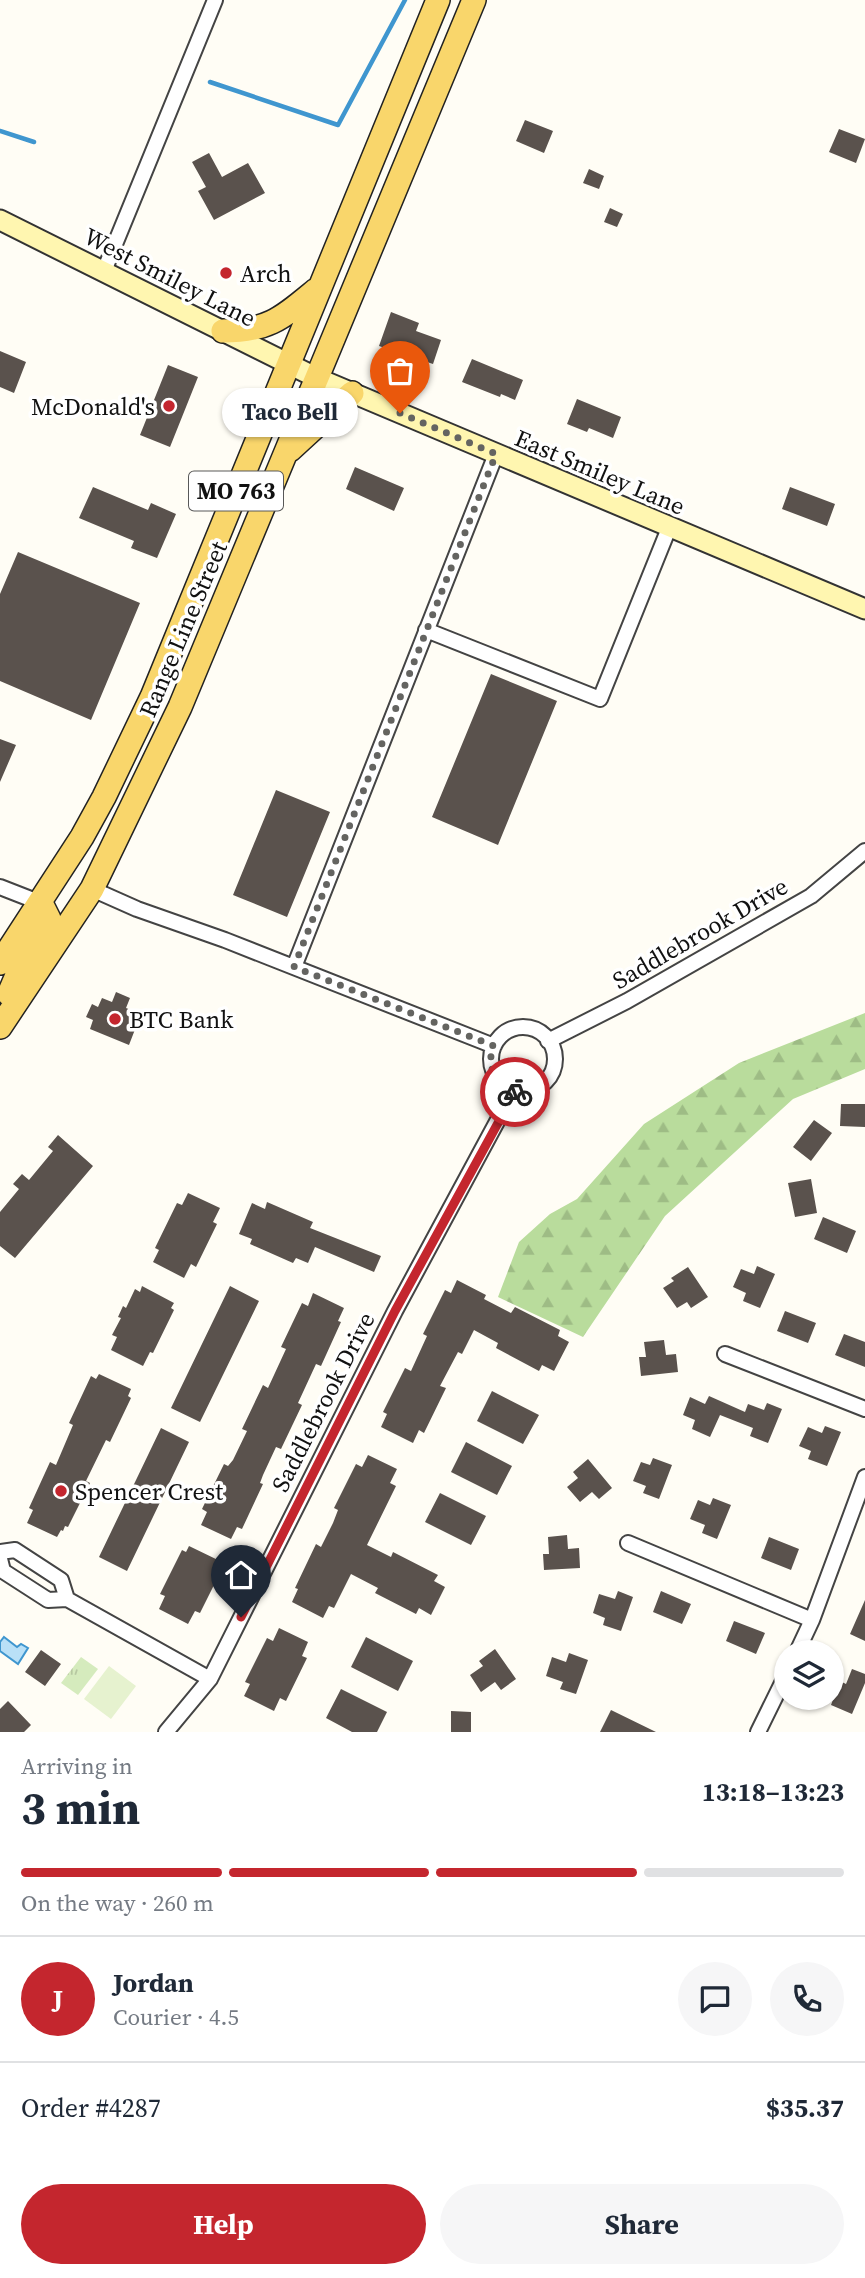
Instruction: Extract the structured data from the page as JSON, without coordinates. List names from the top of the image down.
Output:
{
  "streets": {
    "main road": ["MO 763", "Range Line Street"],
    "street": ["West Smiley Lane", "East Smiley Lane", "Saddlebrook Drive"]
  },
  "crossings": [
    ["West Smiley Lane", "East Smiley Lane"],
    ["West Smiley Lane", "Range Line Street"],
    ["East Smiley Lane", "Range Line Street"]
  ],
  "places": [
    "Arch",
    "McDonald's",
    "Taco Bell",
    "BTC Bank",
    "Spencer Crest"
  ],
  "page": {
    "bubble": "Taco Bell",
    "heading": ["3 min", "Arriving in", "13:18–13:23"],
    "panel": [
      "Jordan",
      "Courier · 4.5",
      "Order #4287",
      "$35.37"
    ],
    "bar": "On the way · 260 m",
    "round": "J",
    "buttons": ["Help", "Share"]
  }
}
